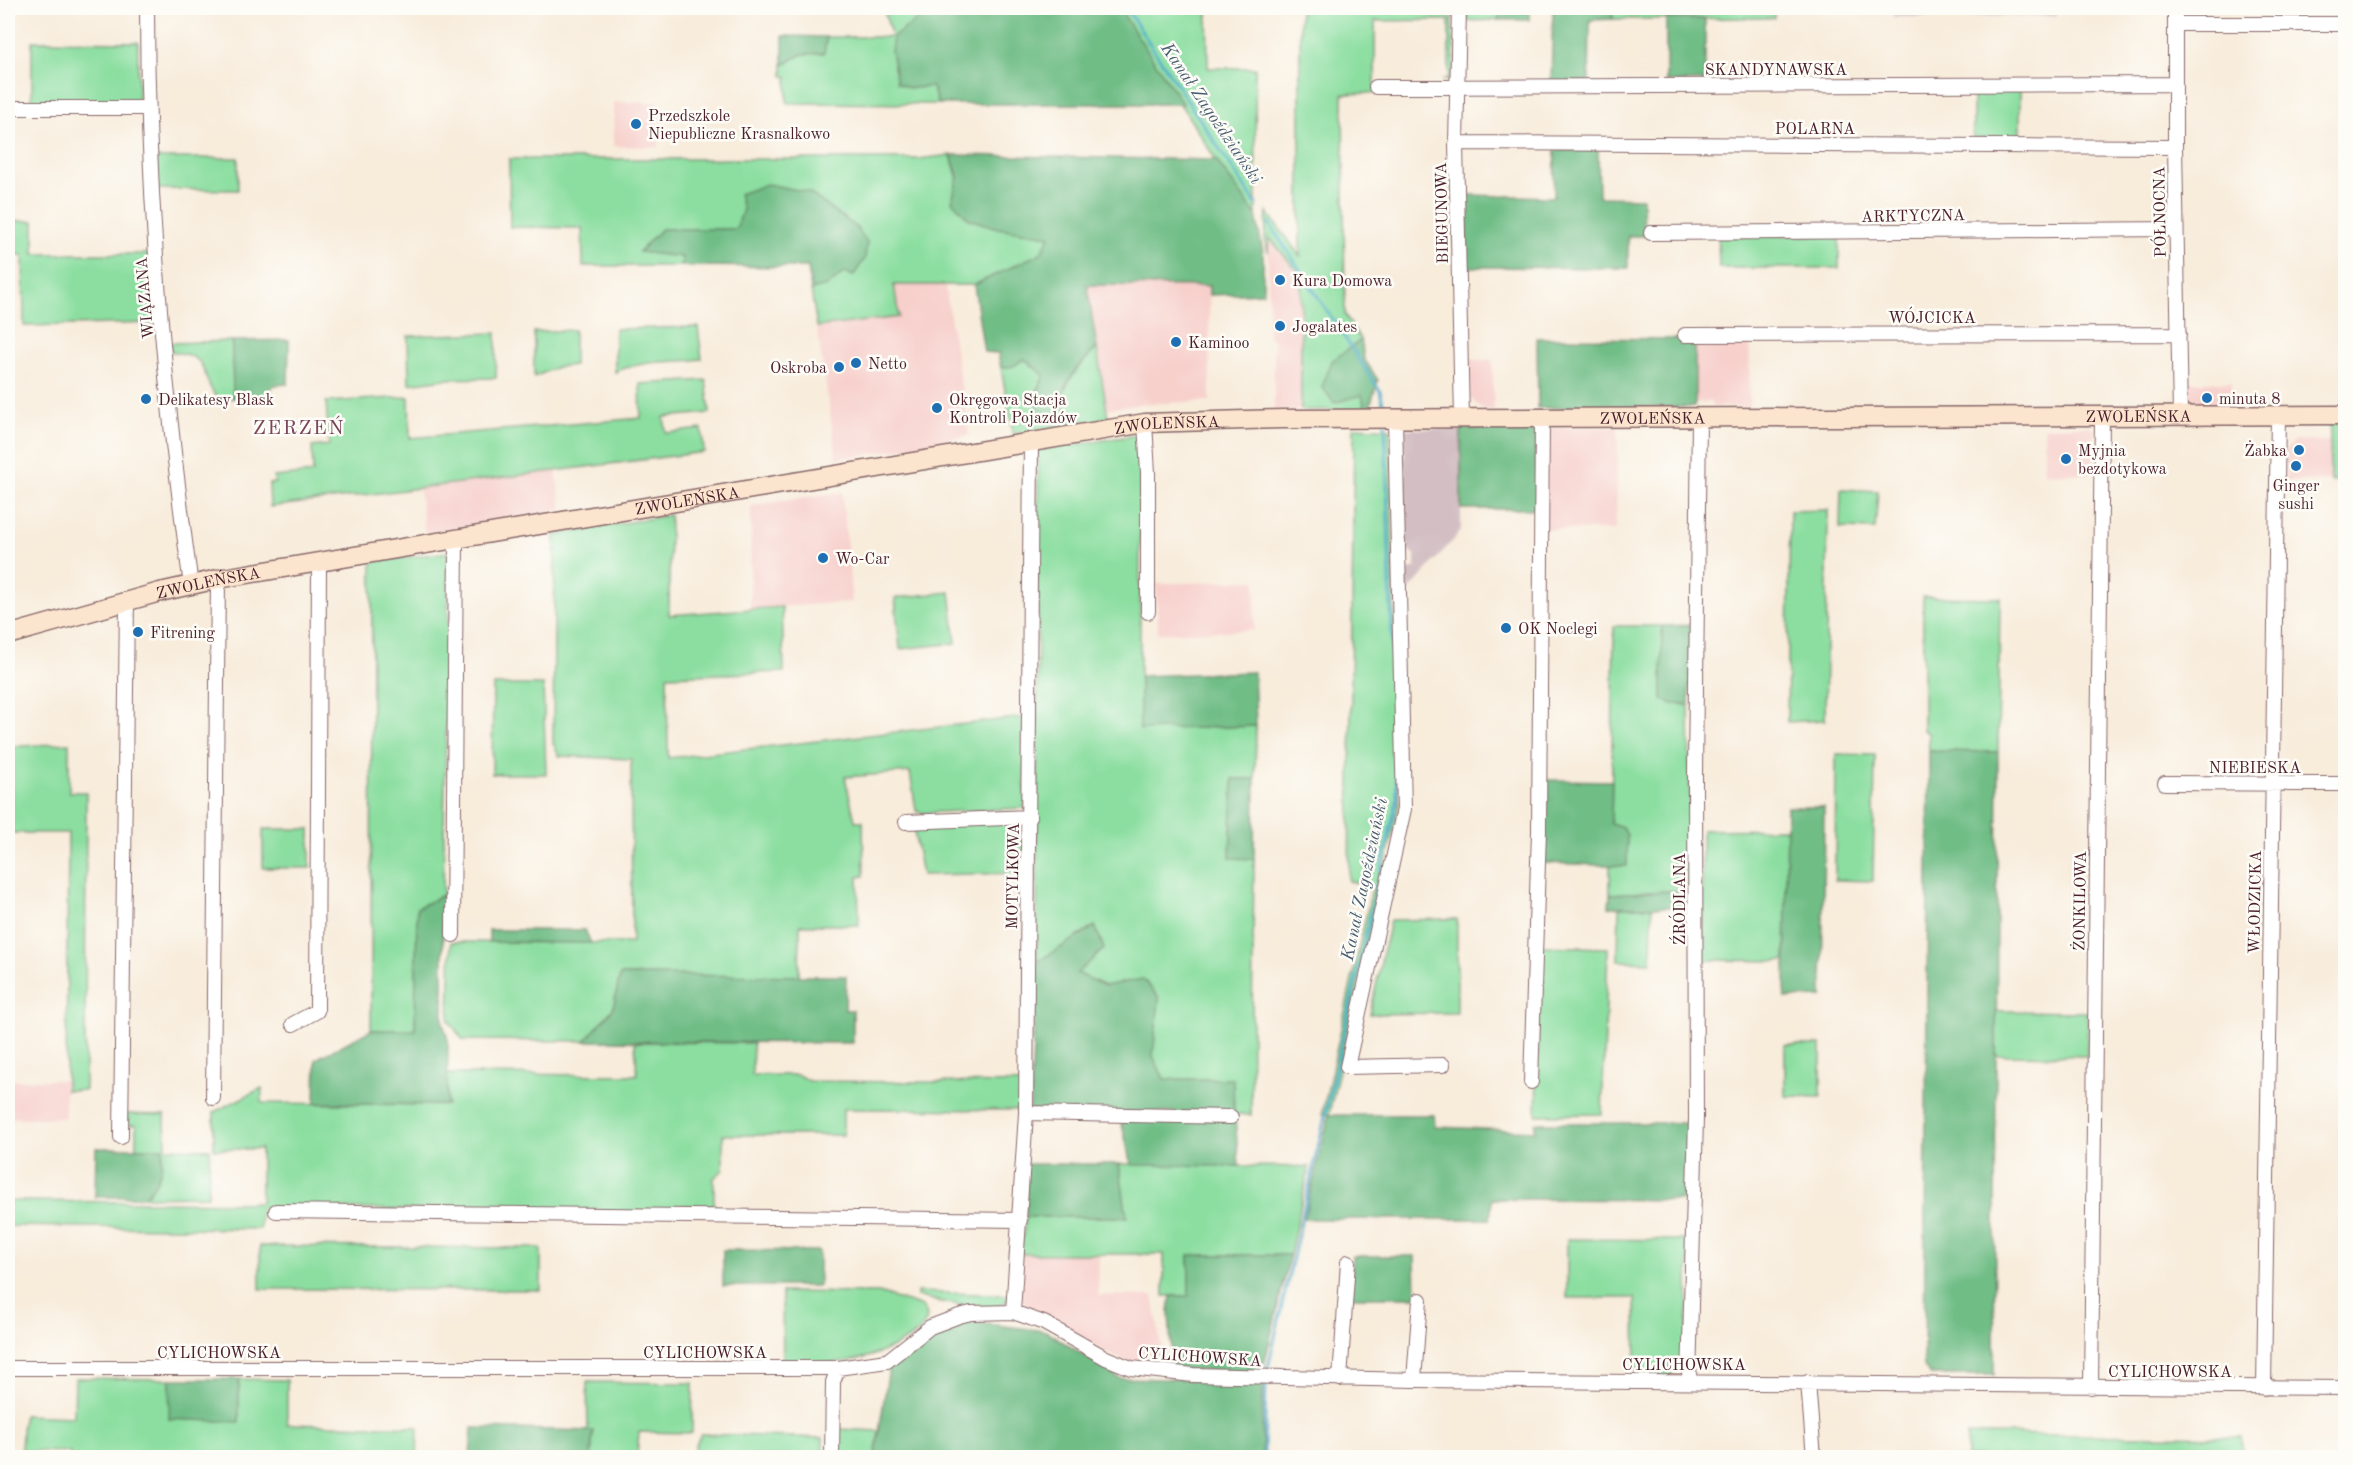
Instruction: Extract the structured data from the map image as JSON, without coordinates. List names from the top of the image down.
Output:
{
  "streets": {
    "street": [
      "SKANDYNAWSKA",
      "POLARNA",
      "PÓŁNOCNA",
      "BIEGUNOWA",
      "ARKTYCZNA",
      "WIĄZANA",
      "WÓJCICKA",
      "ZWOLEŃSKA",
      "NIEBIESKA",
      "MOTYLKOWA",
      "ŹRÓDLANA",
      "ŻONKILOWA",
      "WŁODZICKA",
      "CYLICHOWSKA"
    ]
  },
  "crossings": [
    ["SKANDYNAWSKA", "PÓŁNOCNA"],
    ["SKANDYNAWSKA", "BIEGUNOWA"],
    ["POLARNA", "PÓŁNOCNA"],
    ["POLARNA", "BIEGUNOWA"],
    ["PÓŁNOCNA", "ARKTYCZNA"],
    ["PÓŁNOCNA", "WÓJCICKA"],
    ["PÓŁNOCNA", "ZWOLEŃSKA"],
    ["BIEGUNOWA", "ZWOLEŃSKA"],
    ["WIĄZANA", "ZWOLEŃSKA"],
    ["ZWOLEŃSKA", "MOTYLKOWA"],
    ["ZWOLEŃSKA", "ŹRÓDLANA"],
    ["ZWOLEŃSKA", "ŻONKILOWA"],
    ["ZWOLEŃSKA", "WŁODZICKA"],
    ["NIEBIESKA", "WŁODZICKA"],
    ["MOTYLKOWA", "CYLICHOWSKA"],
    ["ŹRÓDLANA", "CYLICHOWSKA"],
    ["ŻONKILOWA", "CYLICHOWSKA"],
    ["WŁODZICKA", "CYLICHOWSKA"]
  ],
  "districts": ["ZERZEŃ"],
  "water": ["Kanał Zagoździański"],
  "places": [
    "Przedszkole Niepubliczne Krasnalkowo",
    "Kura Domowa",
    "Jogalates",
    "Kaminoo",
    "Netto",
    "Oskroba",
    "minuta 8",
    "Delikatesy Blask",
    "Okręgowa Stacja Kontroli Pojazdów",
    "Żabka",
    "Myjnia bezdotykowa",
    "Ginger sushi",
    "Wo-Car",
    "OK Noclegi",
    "Fitrening"
  ]
}
